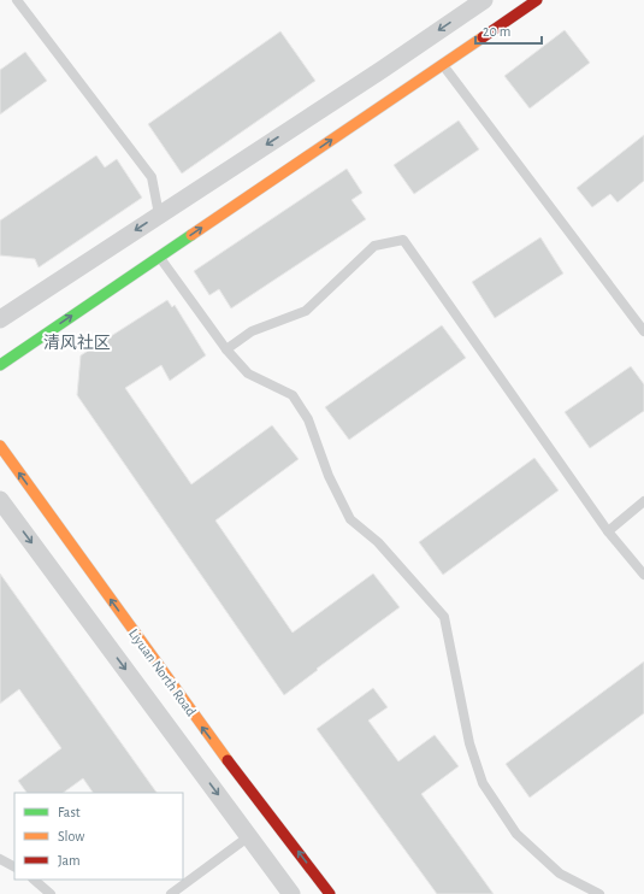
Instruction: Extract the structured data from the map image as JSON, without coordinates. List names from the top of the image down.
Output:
{
  "streets": {
    "street": ["Liyuan North Road"]
  },
  "districts": ["清风社区"],
  "legend": ["Fast", "Slow", "Jam"],
  "scale_bar": "20 m"
}
